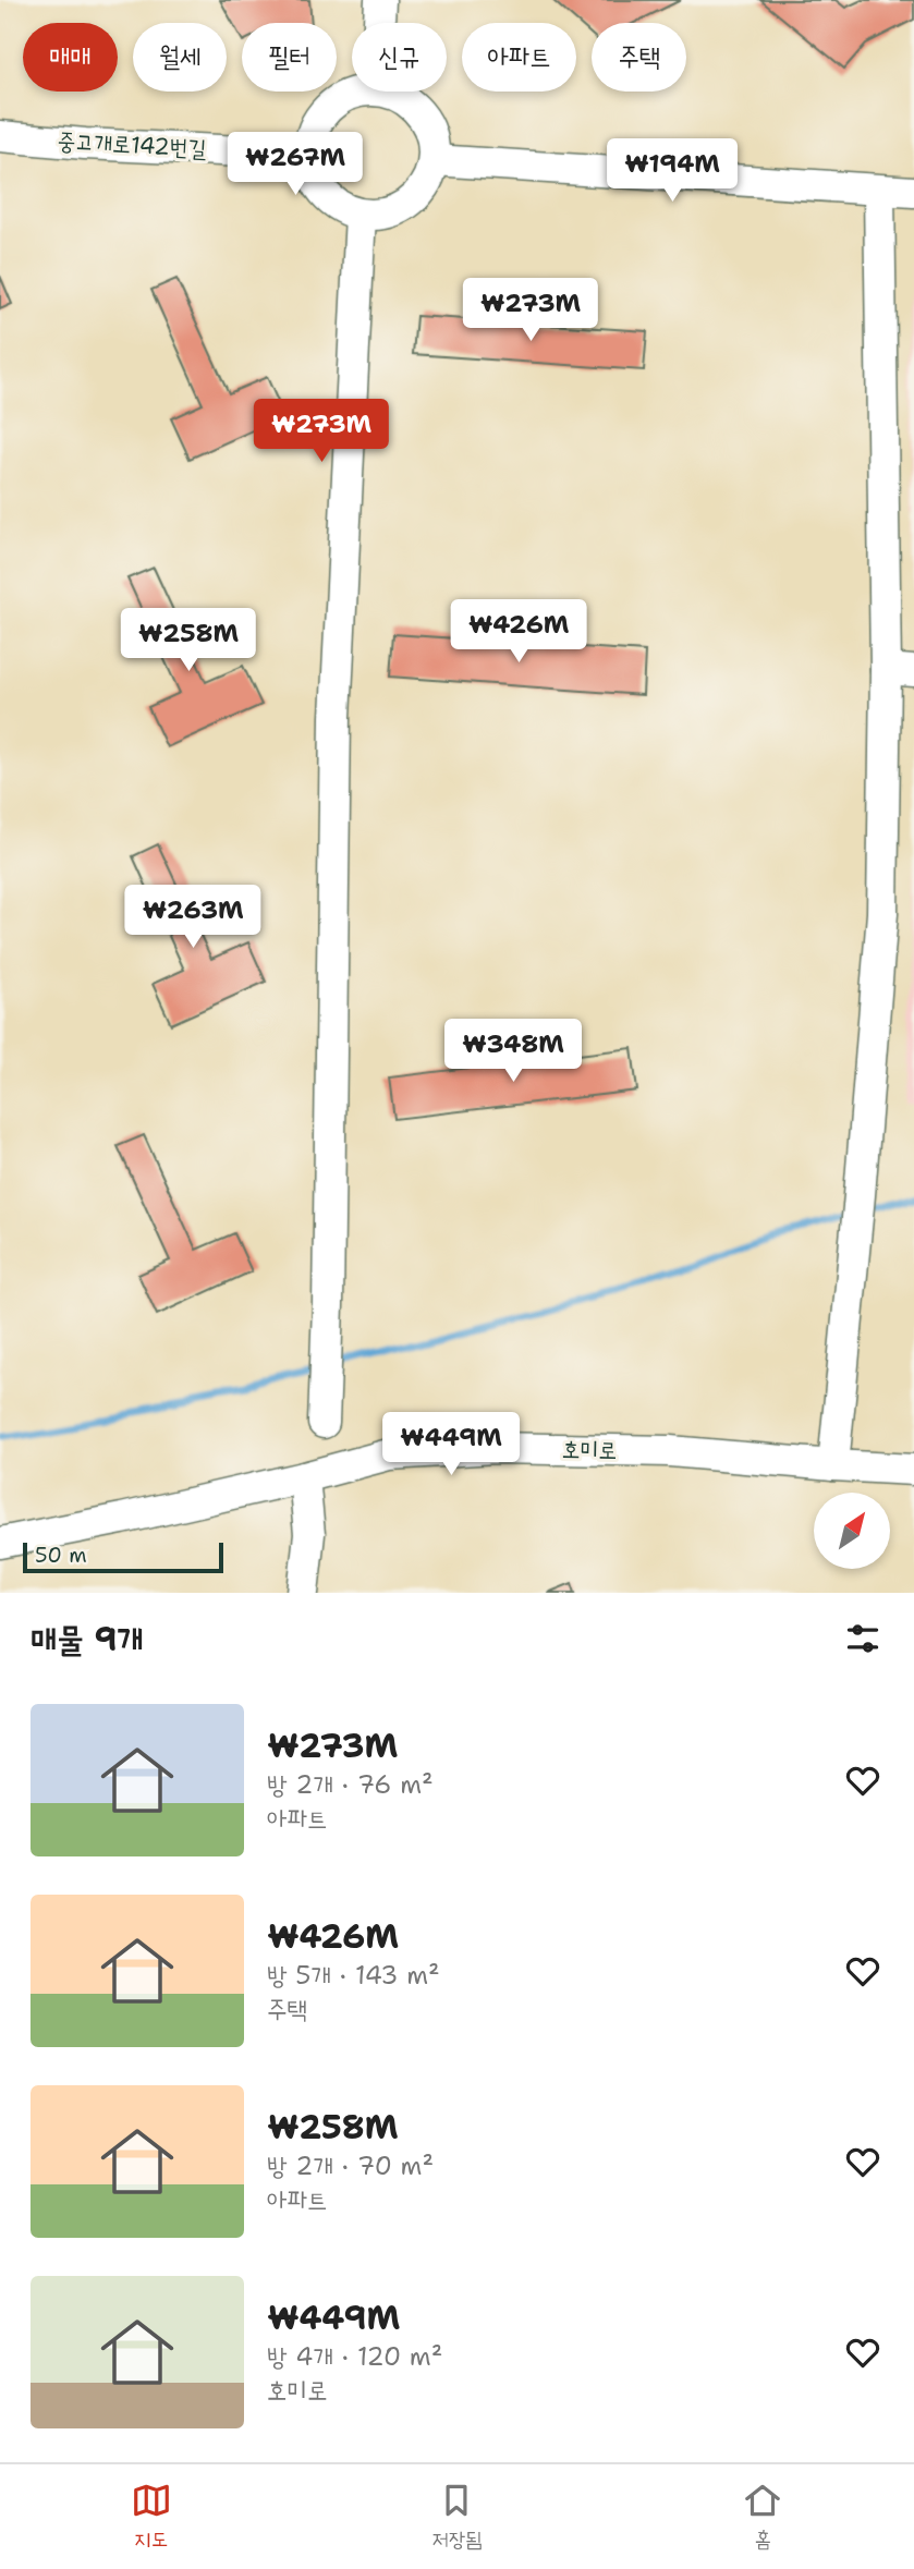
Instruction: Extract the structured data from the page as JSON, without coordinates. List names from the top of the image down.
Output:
{
  "streets": {
    "street": ["중고개로142번길", "호미로"]
  },
  "scale_bar": "50 m",
  "north": "top right",
  "page": {
    "chip": [
      "매매",
      "월세",
      "필터",
      "신규",
      "아파트",
      "주택"
    ],
    "price": [
      "₩267M",
      "₩194M",
      "₩273M",
      "₩273M",
      "₩426M",
      "₩258M",
      "₩263M",
      "₩348M",
      "₩449M"
    ],
    "scale": "50 m",
    "heading": "매물 9개",
    "list": [
      {
        "name": "₩273M",
        "note": "방 2개 · 76 m² · 아파트"
      },
      {
        "name": "₩426M",
        "note": "방 5개 · 143 m² · 주택"
      },
      {
        "name": "₩258M",
        "note": "방 2개 · 70 m² · 아파트"
      },
      {
        "name": "₩449M",
        "note": "방 4개 · 120 m² · 호미로"
      }
    ],
    "tabs": ["지도", "저장됨", "홈"]
  }
}
